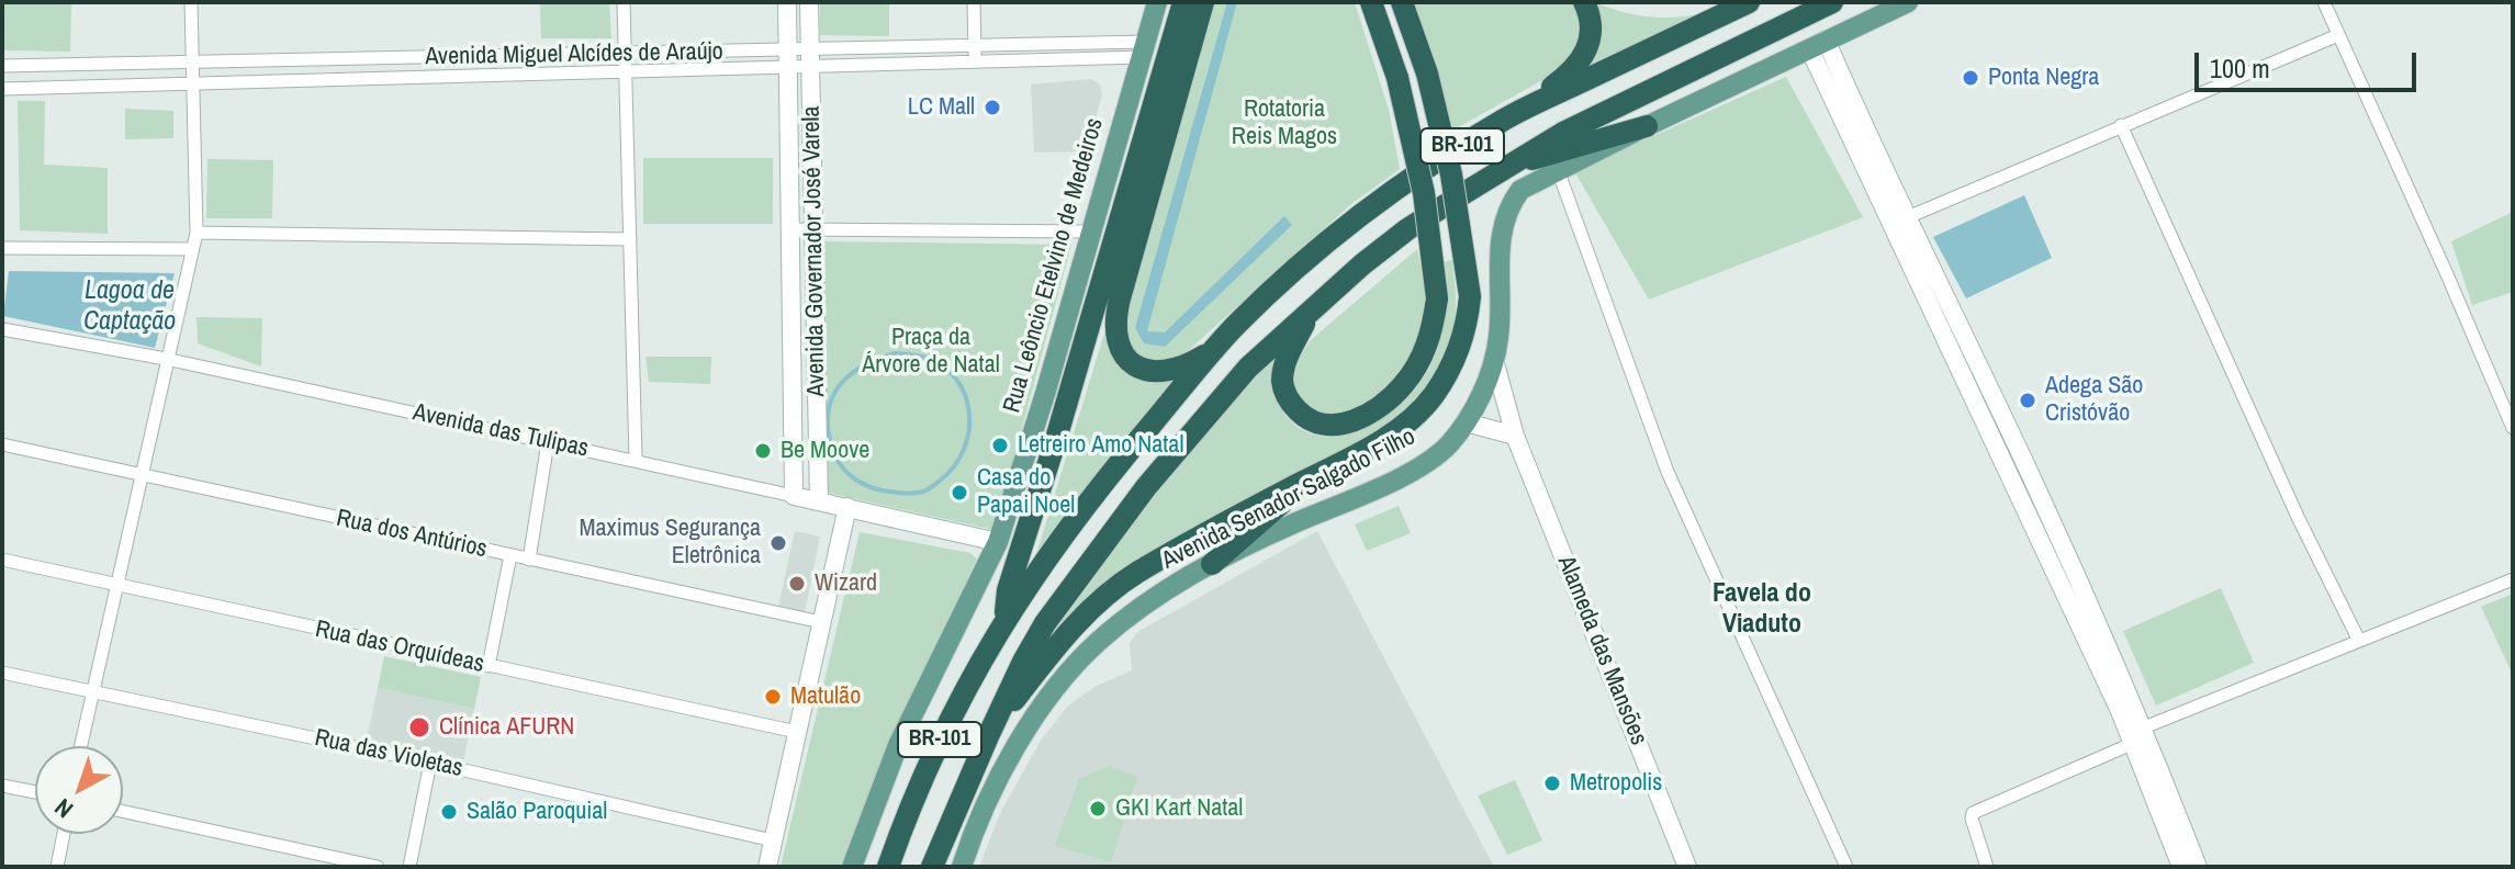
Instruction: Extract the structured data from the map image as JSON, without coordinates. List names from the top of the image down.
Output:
{
  "streets": {
    "highway": ["BR-101"],
    "main road": ["Rua Leôncio Etelvino de Medeiros", "Avenida Senador Salgado Filho"],
    "street": [
      "Avenida Miguel Alcídes de Araújo",
      "Avenida Governador José Varela",
      "Avenida das Tulipas",
      "Rua dos Antúrios",
      "Rua das Orquídeas",
      "Alameda das Mansões",
      "Rua das Violetas"
    ]
  },
  "crossings": [
    ["Avenida Miguel Alcídes de Araújo", "Avenida Governador José Varela"],
    ["Avenida Miguel Alcídes de Araújo", "Rua Leôncio Etelvino de Medeiros"],
    ["Avenida Governador José Varela", "Avenida das Tulipas"],
    ["Rua Leôncio Etelvino de Medeiros", "Avenida das Tulipas"],
    ["Avenida Senador Salgado Filho", "Alameda das Mansões"]
  ],
  "districts": ["Favela do Viaduto"],
  "water": ["Lagoa de Captação"],
  "parks": ["Rotatoria Reis Magos", "Praça da Árvore de Natal"],
  "places": [
    "Ponta Negra",
    "LC Mall",
    "Adega São Cristóvão",
    "Letreiro Amo Natal",
    "Be Moove",
    "Casa do Papai Noel",
    "Maximus Segurança Eletrônica",
    "Wizard",
    "Matulão",
    "Clínica AFURN",
    "Metropolis",
    "GKI Kart Natal",
    "Salão Paroquial"
  ],
  "scale_bar": "100 m",
  "north": "bottom left"
}
